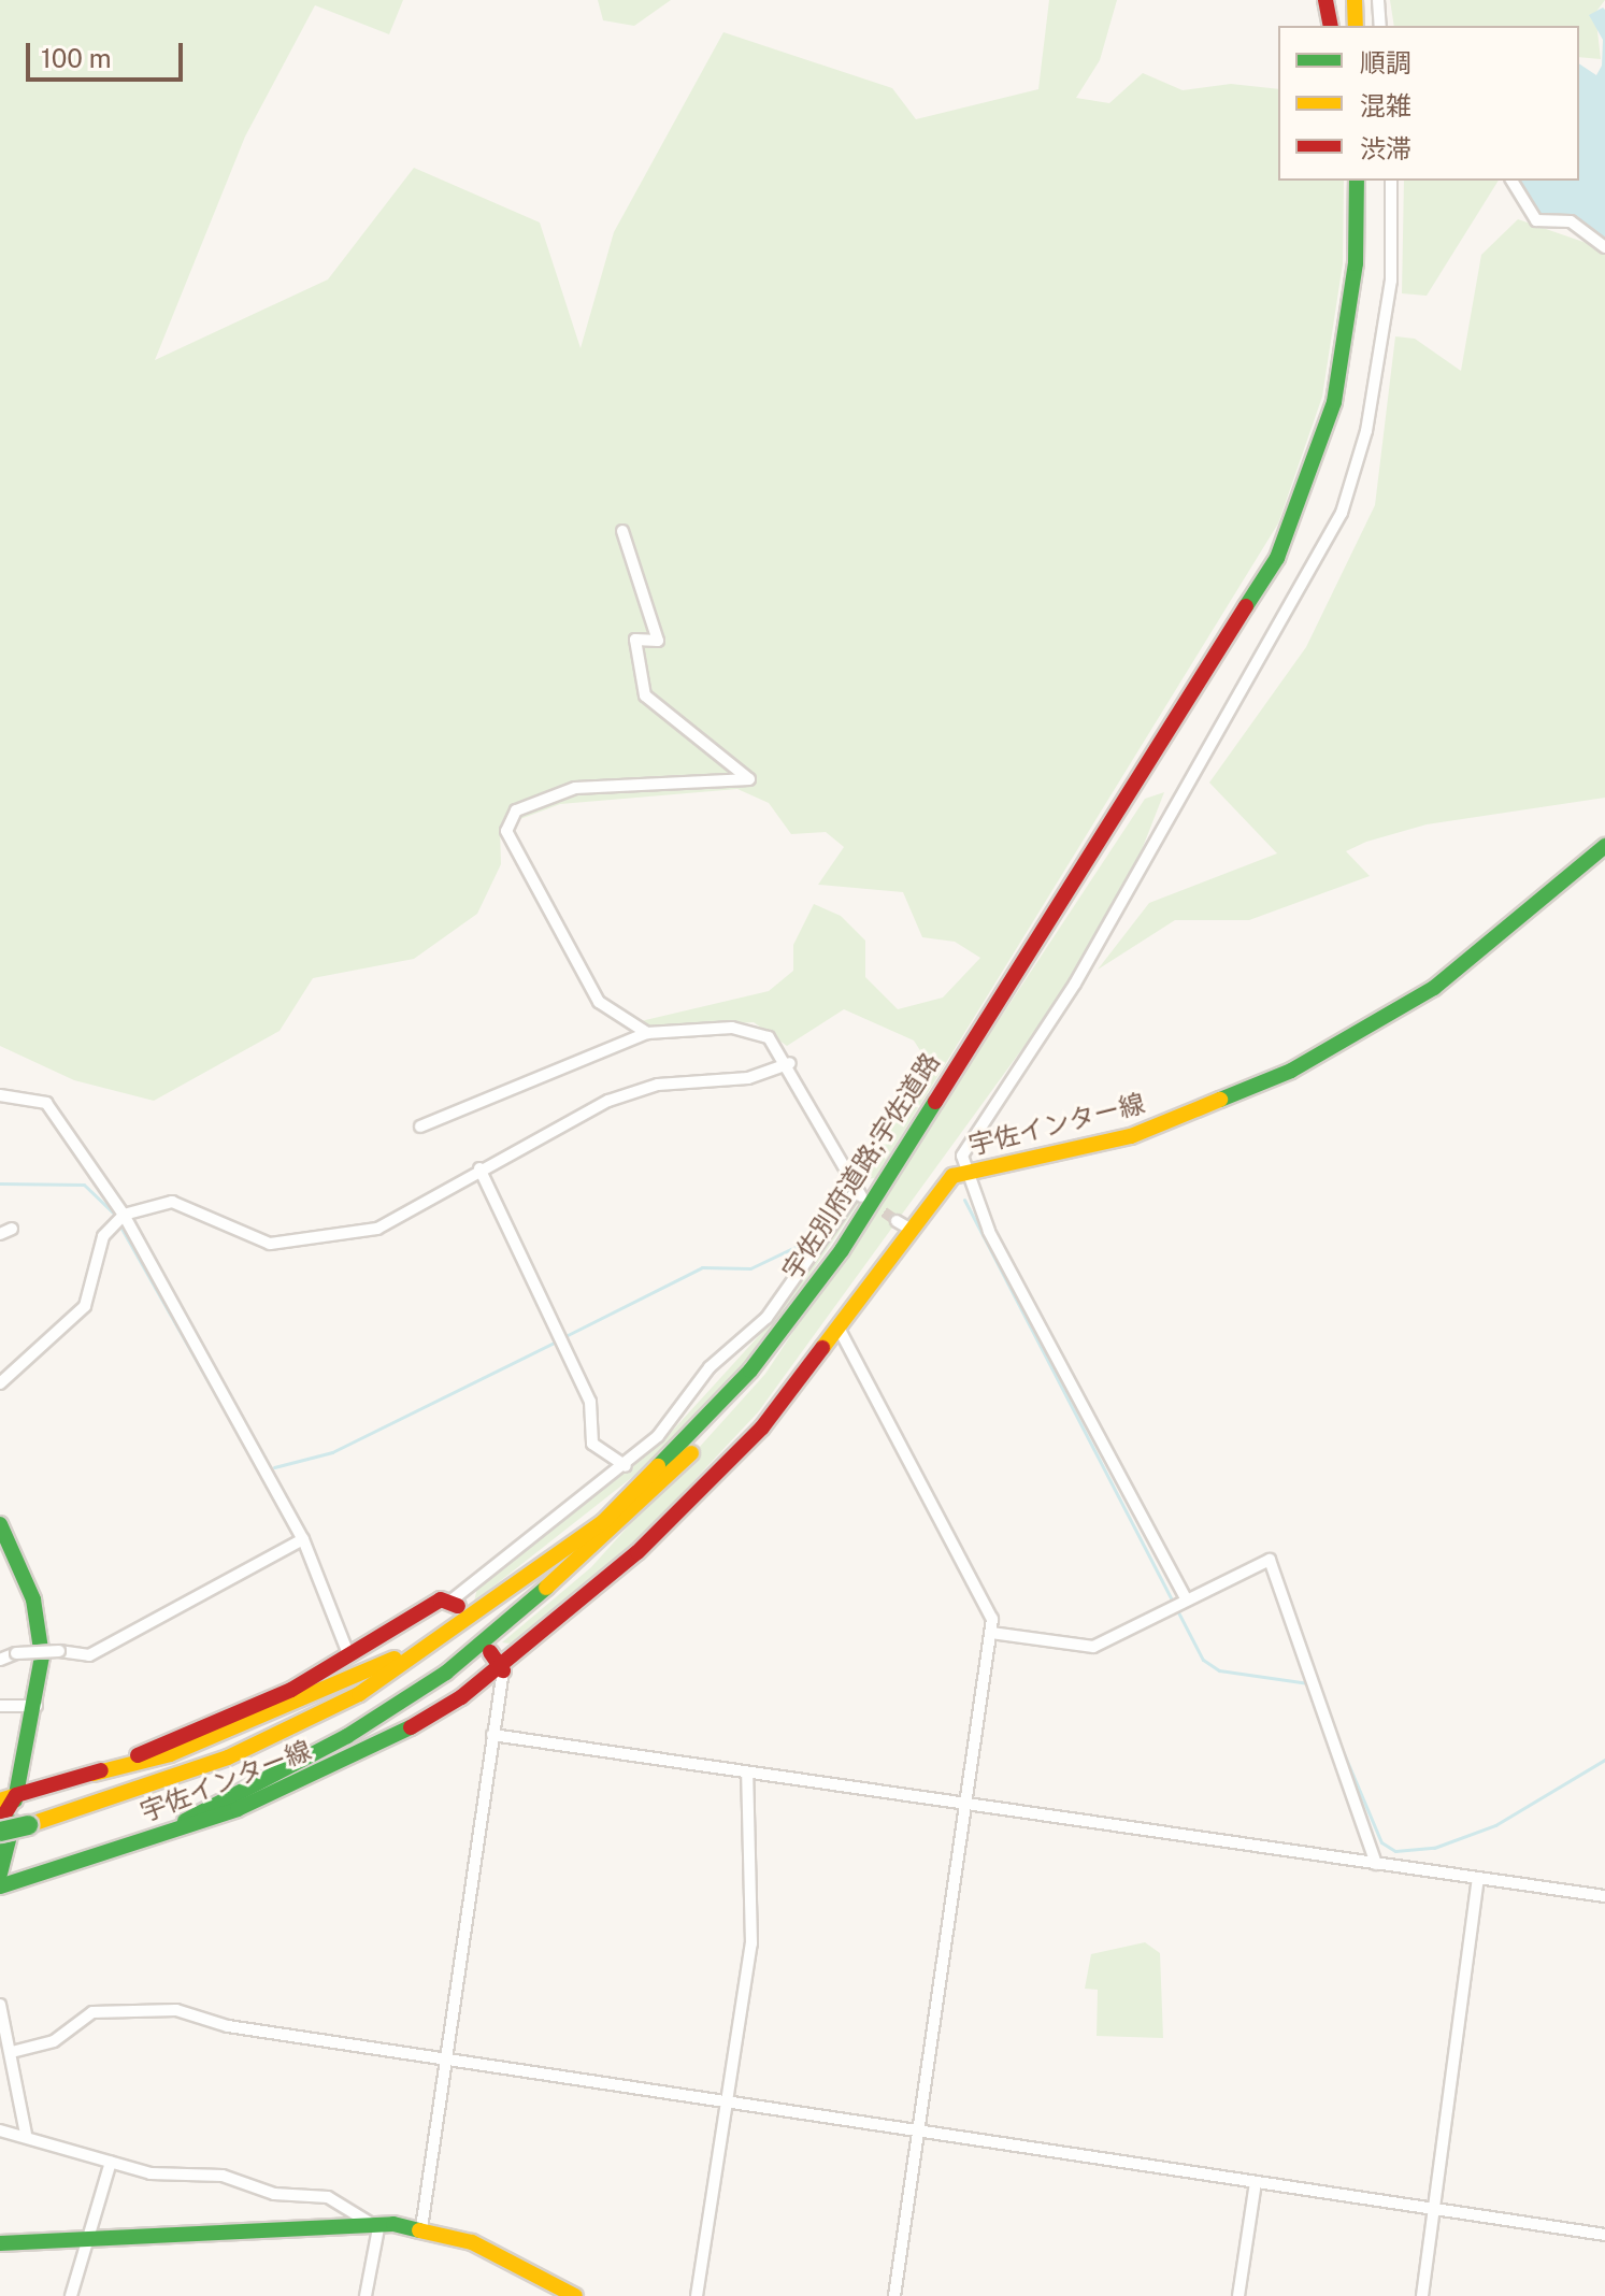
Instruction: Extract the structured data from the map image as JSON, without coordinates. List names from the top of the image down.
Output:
{
  "streets": {
    "main road": ["宇佐インター線", "宇佐別府道路;宇佐道路"]
  },
  "legend": ["順調", "混雑", "渋滞"],
  "scale_bar": "100 m"
}
